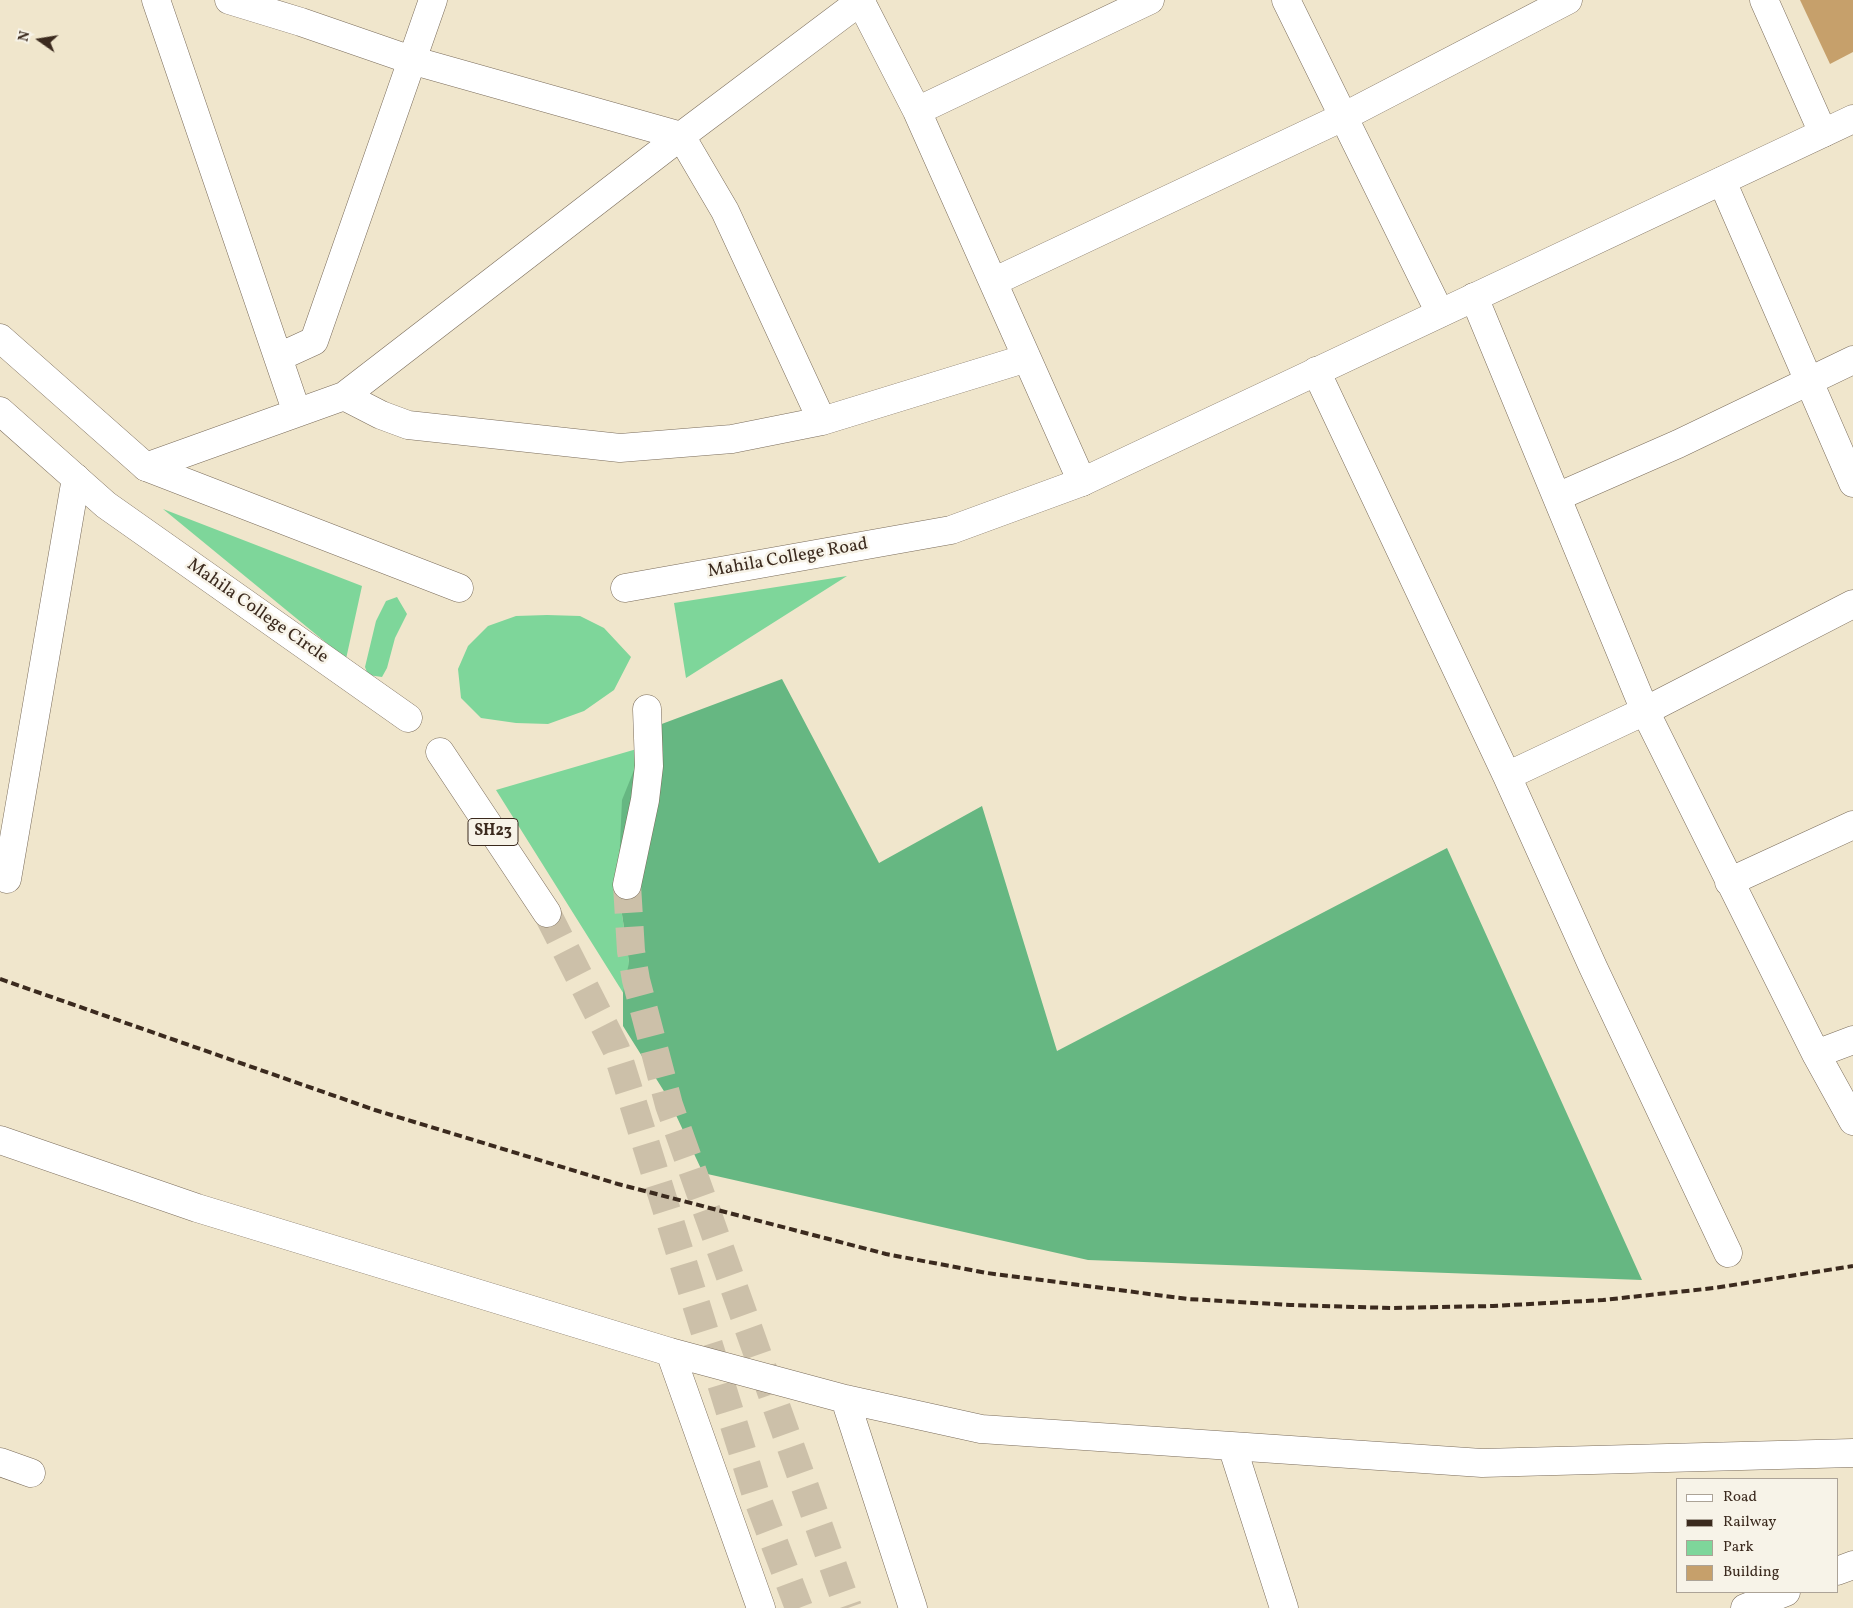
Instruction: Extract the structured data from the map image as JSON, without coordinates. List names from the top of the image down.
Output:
{
  "streets": {
    "street": ["Mahila College Road", "Mahila College Circle", "SH23"]
  },
  "legend": [
    "Road",
    "Railway",
    "Park",
    "Building"
  ],
  "north": "left"
}
